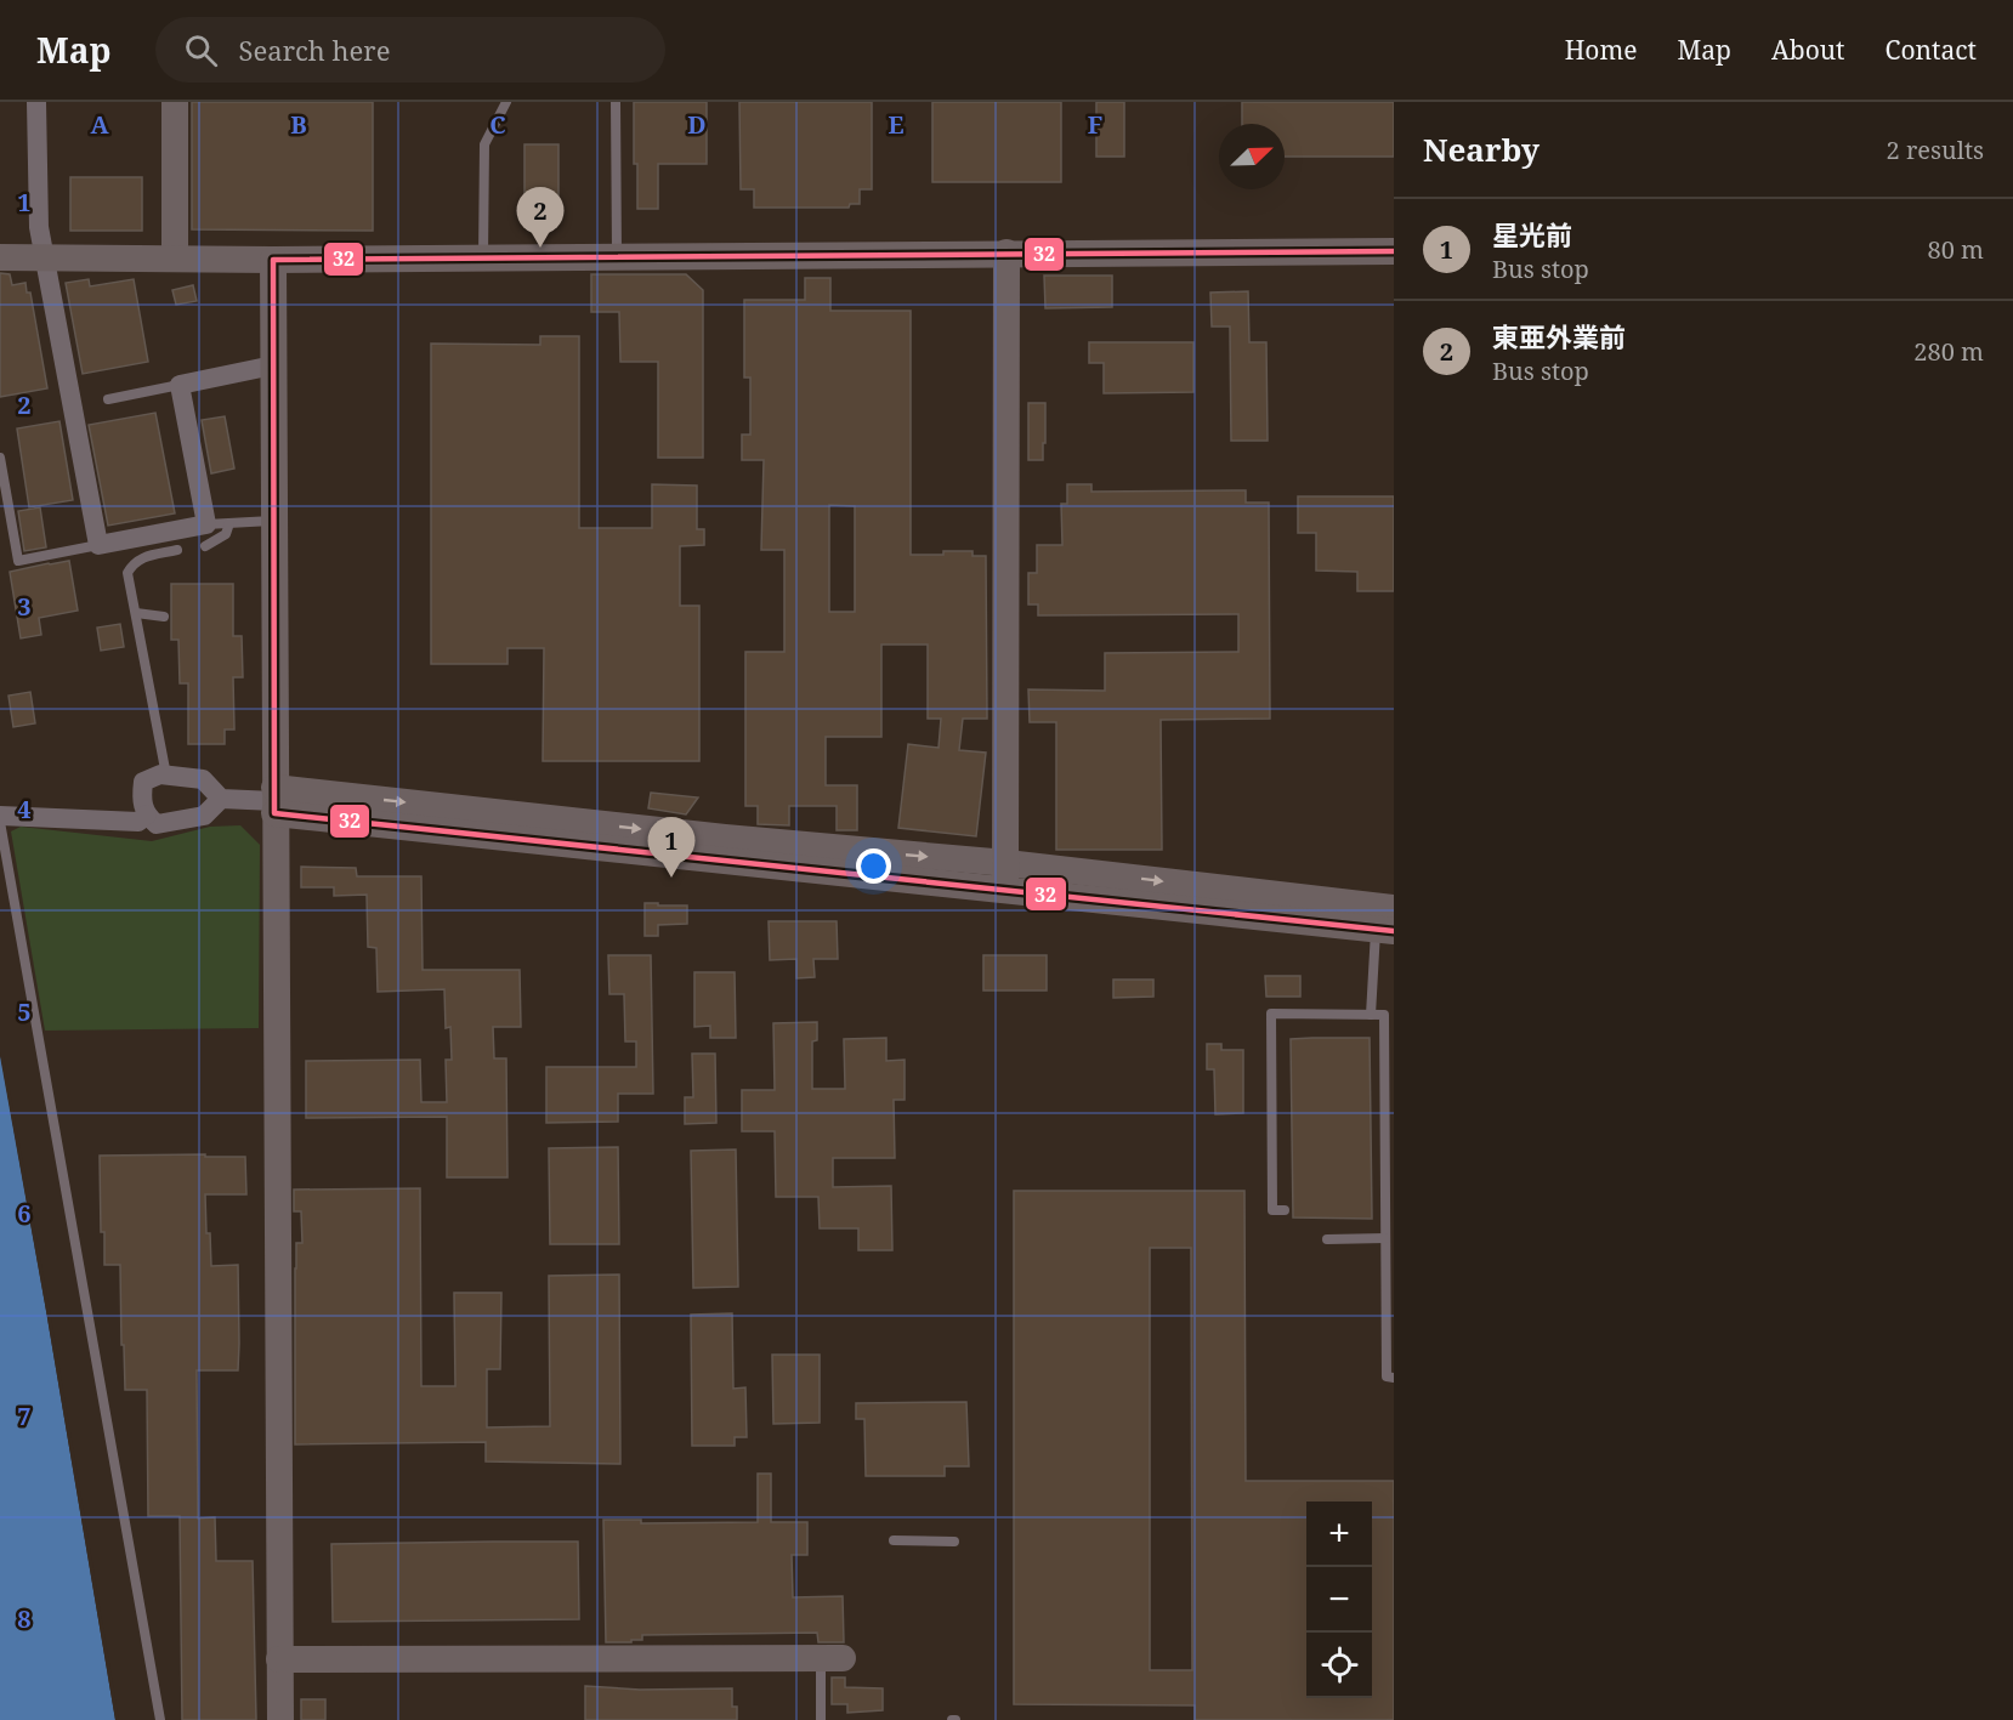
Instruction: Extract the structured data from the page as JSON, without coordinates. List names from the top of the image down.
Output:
{
  "lines": ["transit line 32"],
  "north": "top right",
  "page": {
    "header": "Map",
    "search": "Search here",
    "nav": [
      "Home",
      "Map",
      "About",
      "Contact"
    ],
    "heading": ["Nearby", "2 results"],
    "pins": ["2", "1"],
    "list": [
      {
        "mark": "1",
        "name": "星光前",
        "note": "Bus stop",
        "value": "80 m"
      },
      {
        "mark": "2",
        "name": "東亜外業前",
        "note": "Bus stop",
        "value": "280 m"
      }
    ],
    "map_buttons": ["+", "−"]
  },
  "grid": {
    "columns": [
      "A",
      "B",
      "C",
      "D",
      "E",
      "F"
    ],
    "rows": [
      "1",
      "2",
      "3",
      "4",
      "5",
      "6",
      "7",
      "8"
    ]
  }
}
